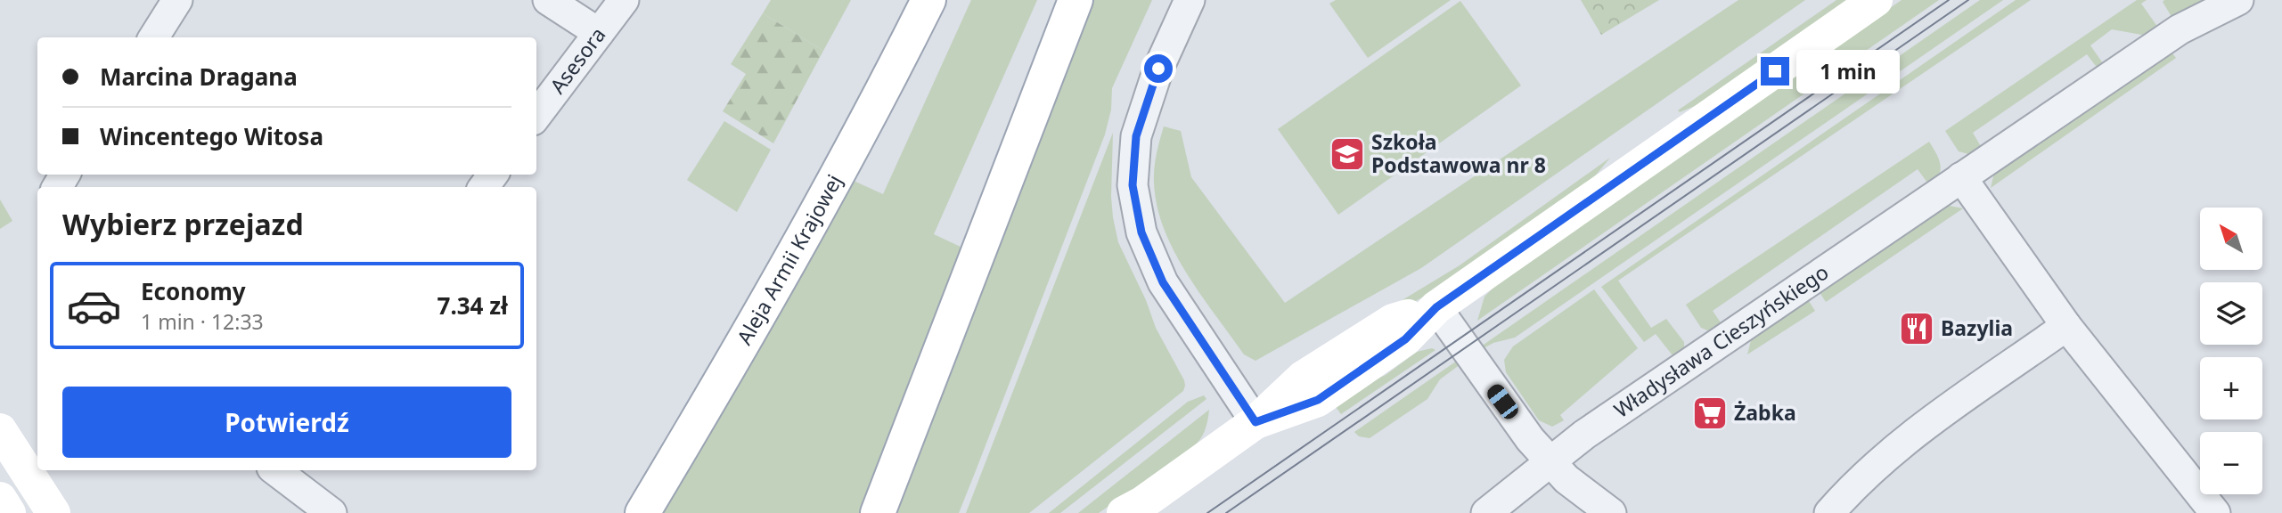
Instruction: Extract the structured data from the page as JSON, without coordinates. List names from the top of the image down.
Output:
{
  "streets": {
    "main road": ["Aleja Armii Krajowej"],
    "street": ["Asesora", "Władysława Cieszyńskiego"]
  },
  "places": {
    "school or university": ["Szkoła Podstawowa nr 8"],
    "restaurant": ["Bazylia"],
    "supermarket": ["Żabka"]
  },
  "north": "top left",
  "page": {
    "banner": ["Marcina Dragana", "Wincentego Witosa"],
    "bubble": "1 min",
    "heading": "Wybierz przejazd",
    "map_buttons": ["+", "−"],
    "list": [
      {
        "name": "Economy",
        "note": "1 min · 12:33",
        "value": "7.34 zł"
      }
    ],
    "buttons": "Potwierdź"
  }
}
